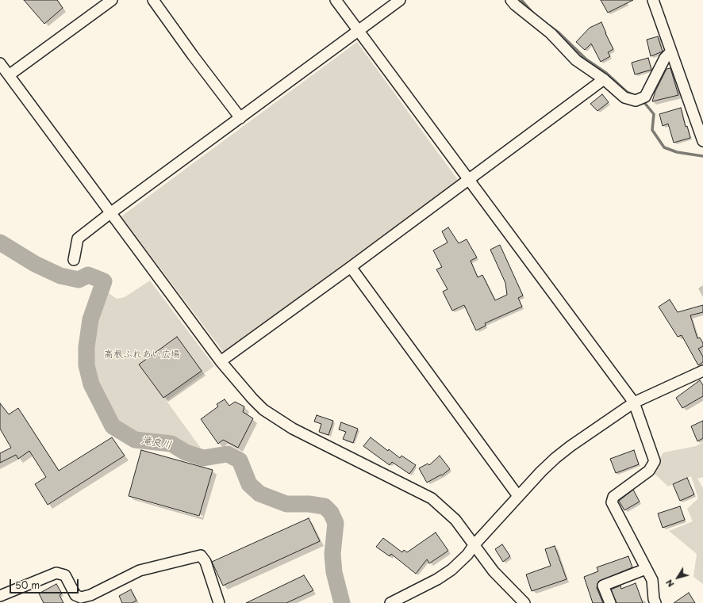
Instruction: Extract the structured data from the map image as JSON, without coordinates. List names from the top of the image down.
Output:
{
  "water": ["滝良川"],
  "parks": ["高根ふれあい広場"],
  "scale_bar": "50 m",
  "north": "bottom left"
}
